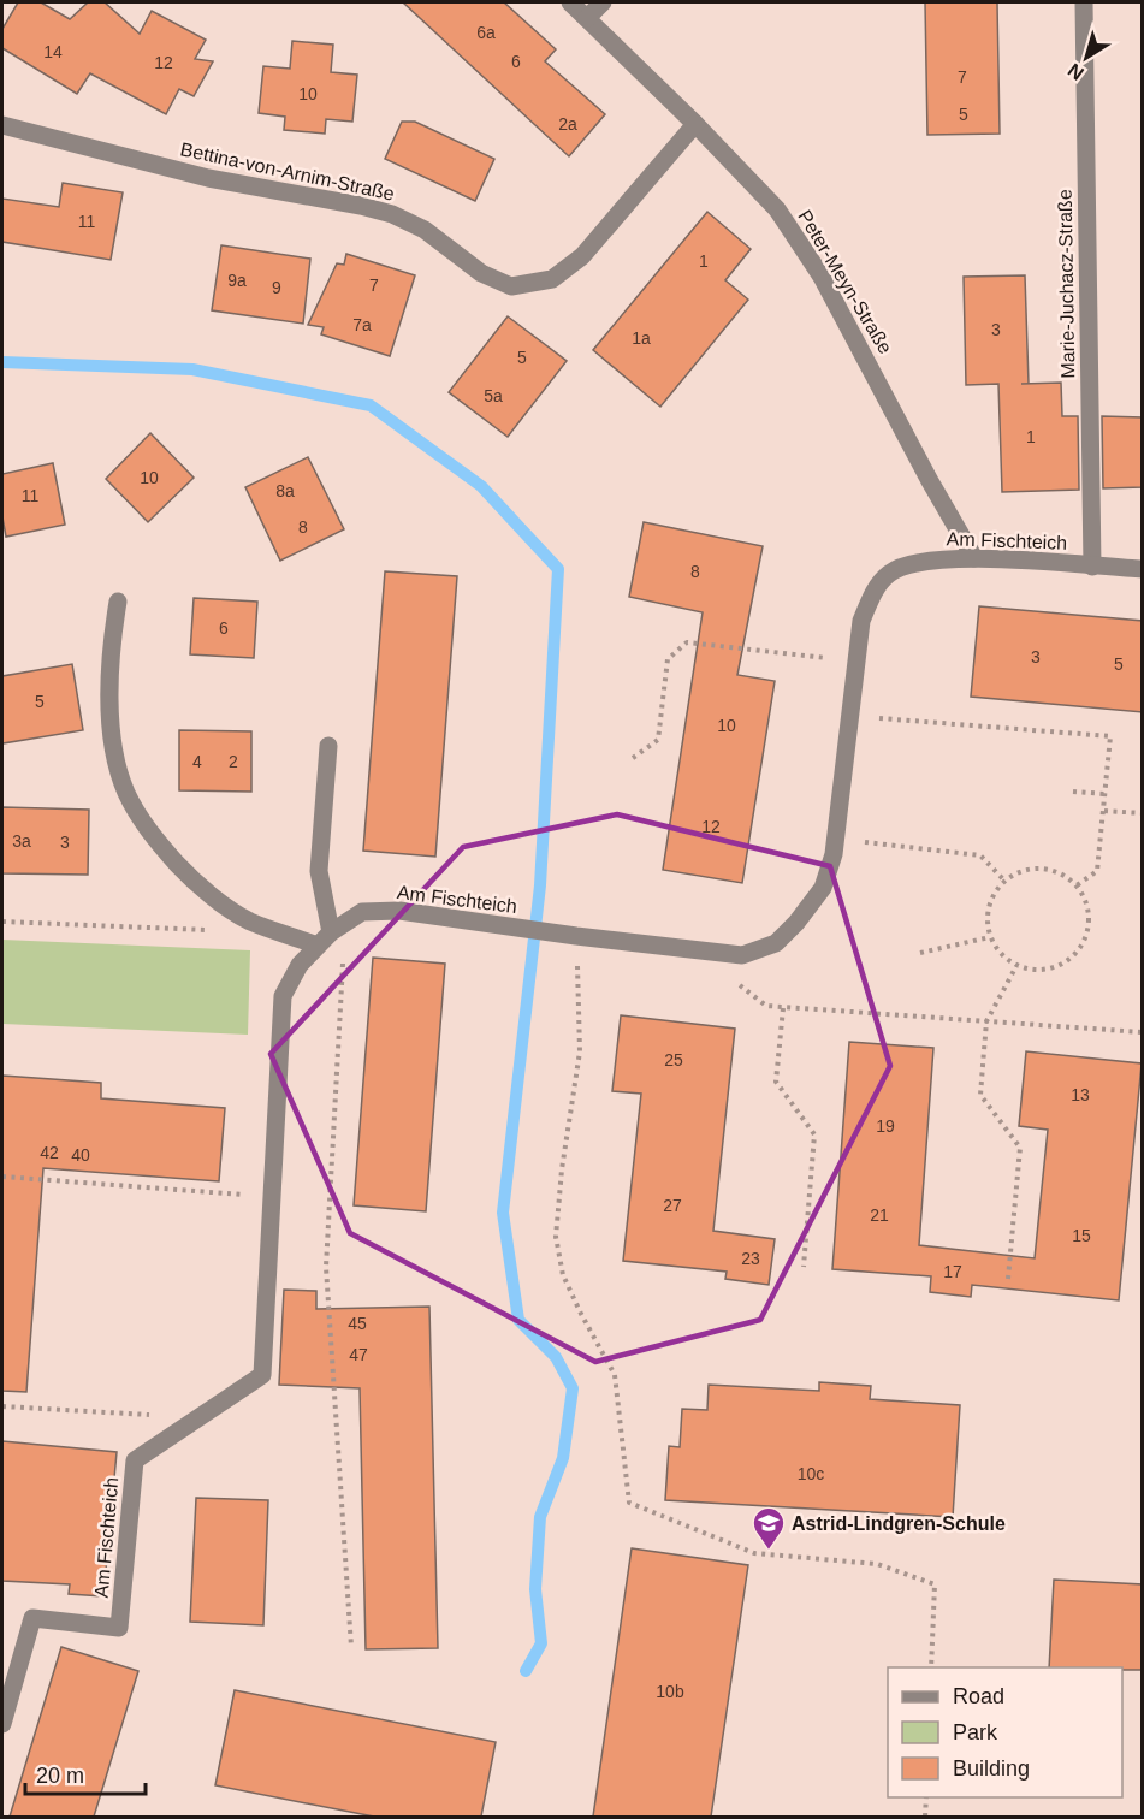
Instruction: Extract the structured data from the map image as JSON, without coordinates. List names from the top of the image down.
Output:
{
  "streets": {
    "street": [
      "Bettina-von-Arnim-Straße",
      "Peter-Meyn-Straße",
      "Marie-Juchacz-Straße",
      "Am Fischteich"
    ]
  },
  "crossings": [
    ["Bettina-von-Arnim-Straße", "Peter-Meyn-Straße"],
    ["Peter-Meyn-Straße", "Am Fischteich"],
    ["Marie-Juchacz-Straße", "Am Fischteich"]
  ],
  "places": {
    "school or university": ["Astrid-Lindgren-Schule"]
  },
  "house_numbers": [
    "6a",
    "14",
    "6",
    "12",
    "7",
    "10",
    "5",
    "2a",
    "11",
    "1",
    "9a",
    "7",
    "9",
    "7a",
    "3",
    "1a",
    "5",
    "5a",
    "1",
    "10",
    "8a",
    "11",
    "8",
    "8",
    "6",
    "3",
    "5",
    "5",
    "10",
    "4",
    "2",
    "12",
    "3a",
    "3",
    "25",
    "13",
    "19",
    "42",
    "40",
    "27",
    "21",
    "15",
    "23",
    "17",
    "45",
    "47",
    "10c",
    "10b"
  ],
  "legend": ["Road", "Park", "Building"],
  "scale_bar": "20 m",
  "north": "bottom left"
}
